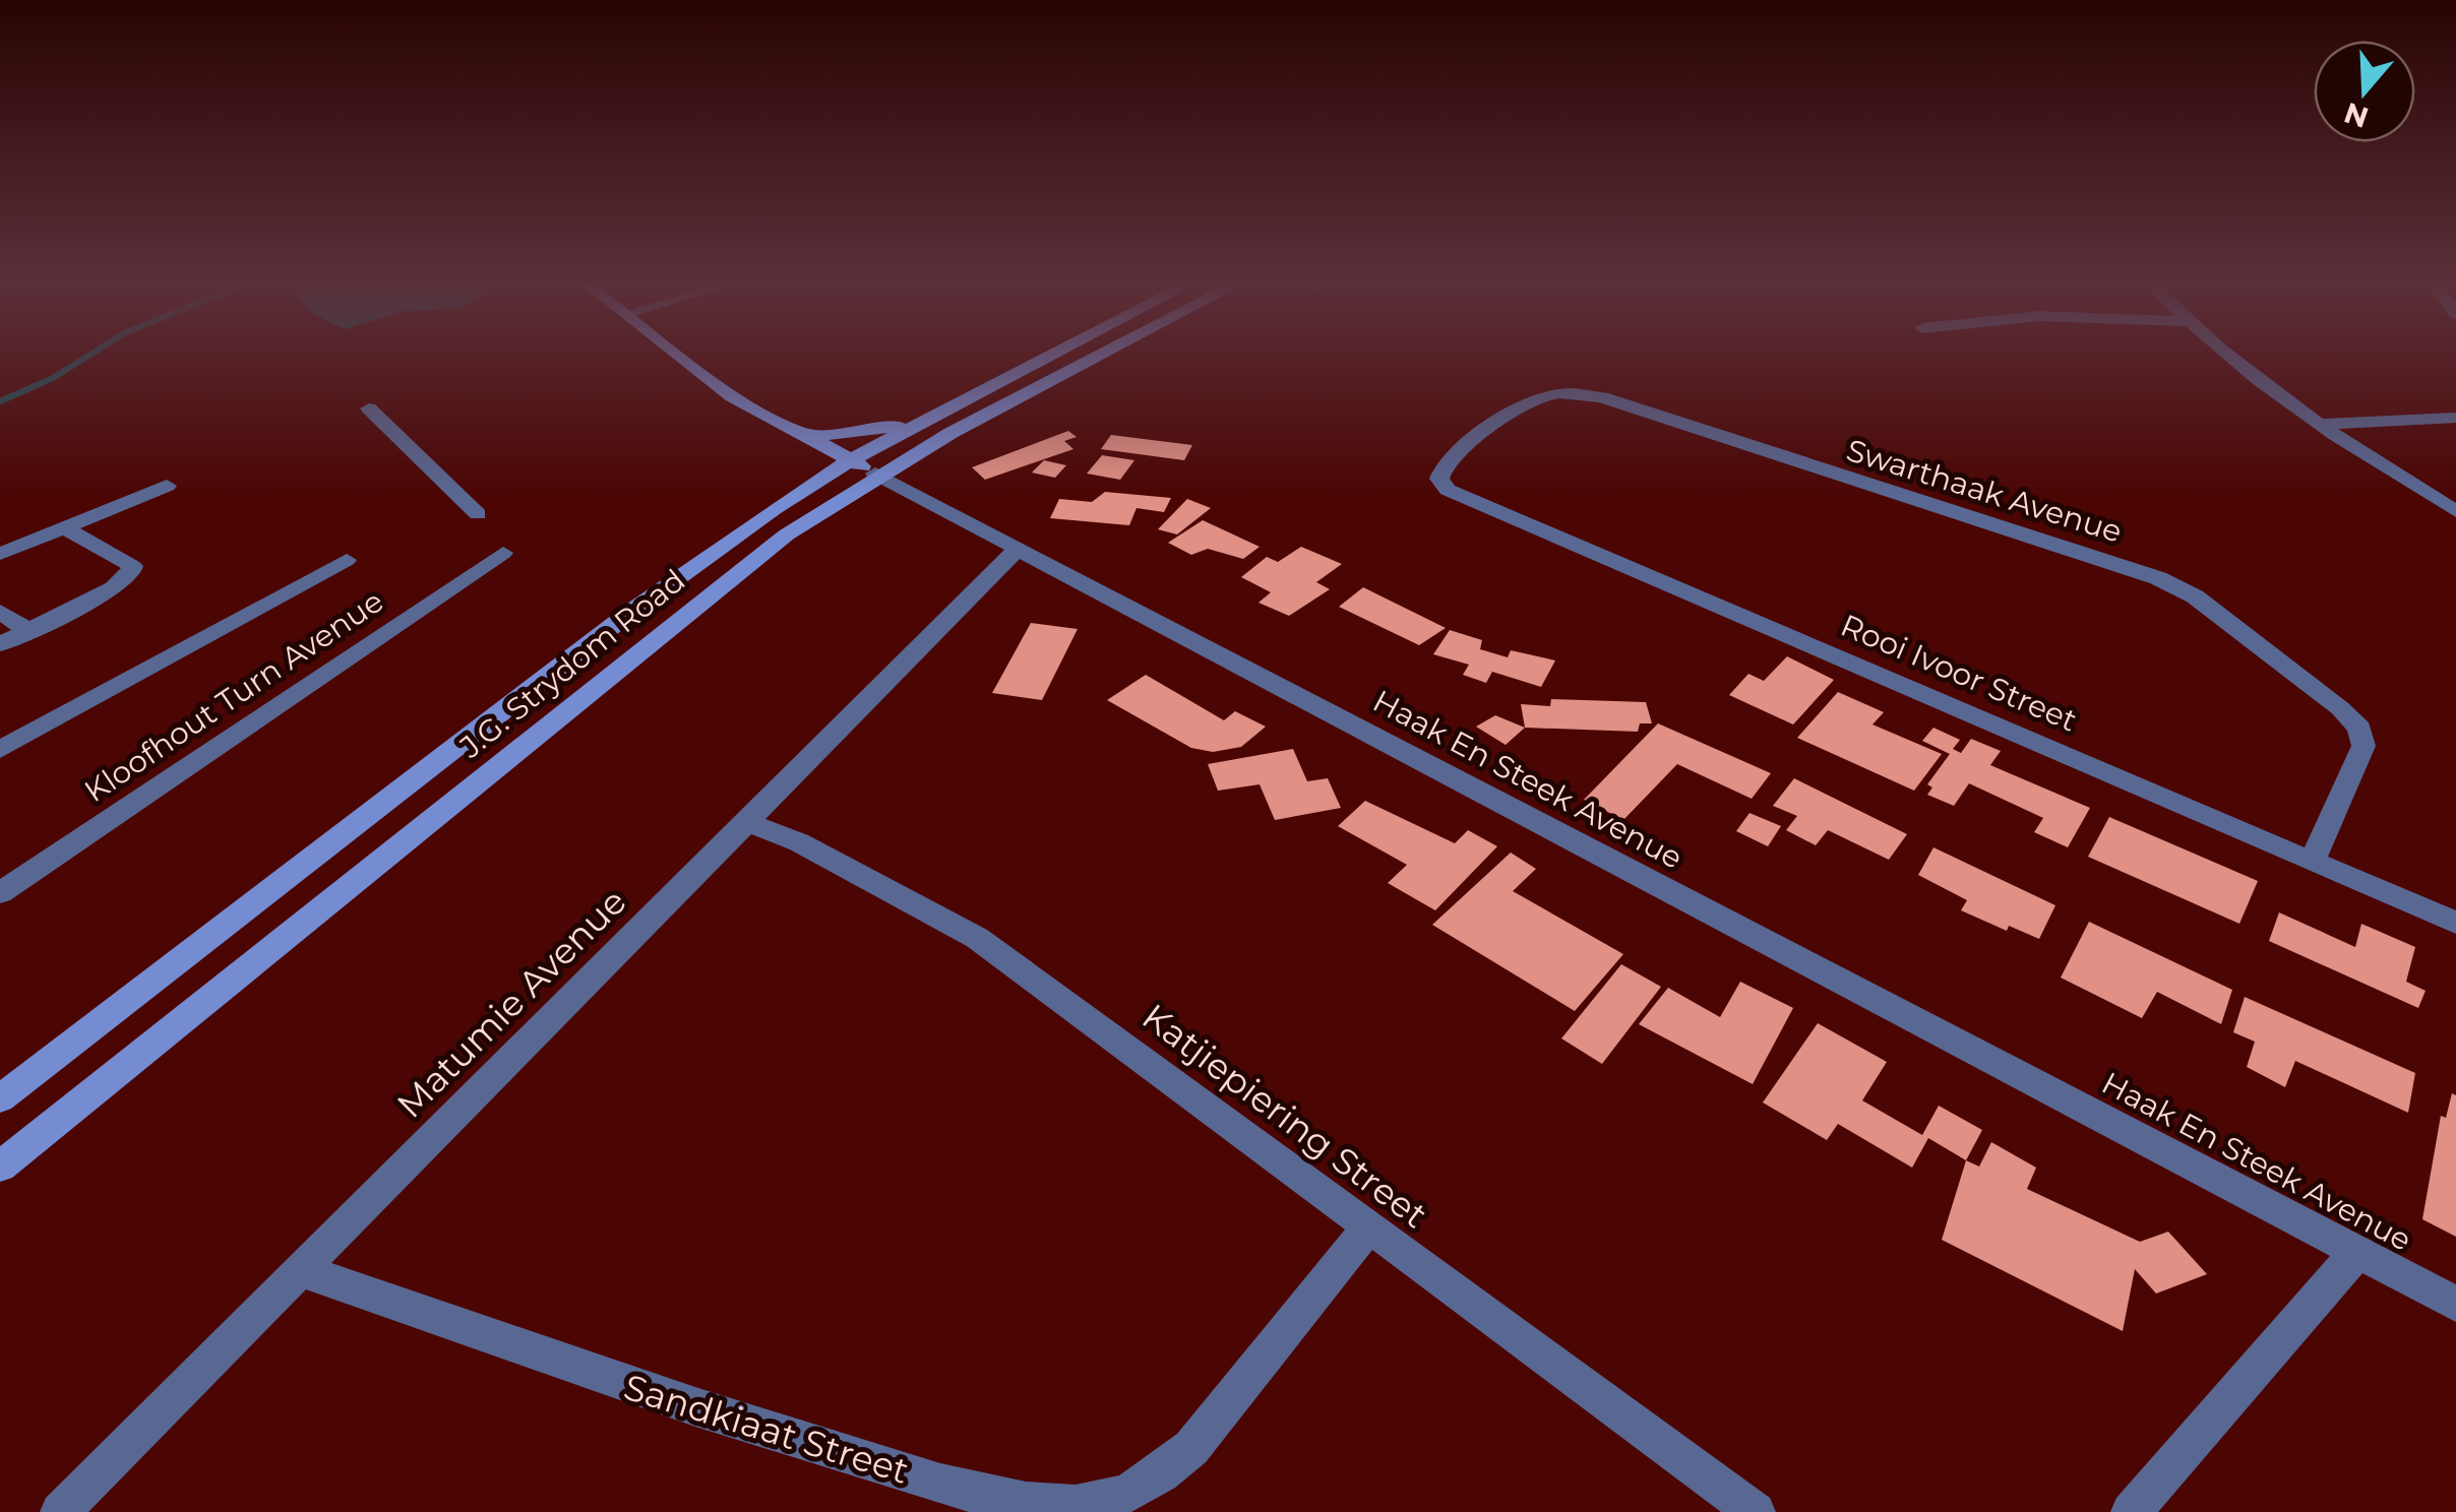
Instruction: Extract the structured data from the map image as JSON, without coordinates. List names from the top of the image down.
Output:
{
  "streets": {
    "street": [
      "Swarthaak Avenue",
      "J.G. Strydom Road",
      "Rooi Ivoor Street",
      "Kloofhout Turn Avenue",
      "Haak En Steek Avenue",
      "Matumie Avenue",
      "Katjiepiering Street",
      "Sandkiaat Street"
    ]
  },
  "crossings": [
    ["Swarthaak Avenue", "Rooi Ivoor Street"],
    ["J.G. Strydom Road", "Haak En Steek Avenue"],
    ["Haak En Steek Avenue", "Matumie Avenue"],
    ["Matumie Avenue", "Katjiepiering Street"],
    ["Matumie Avenue", "Sandkiaat Street"],
    ["Katjiepiering Street", "Sandkiaat Street"]
  ],
  "north": "bottom"
}
